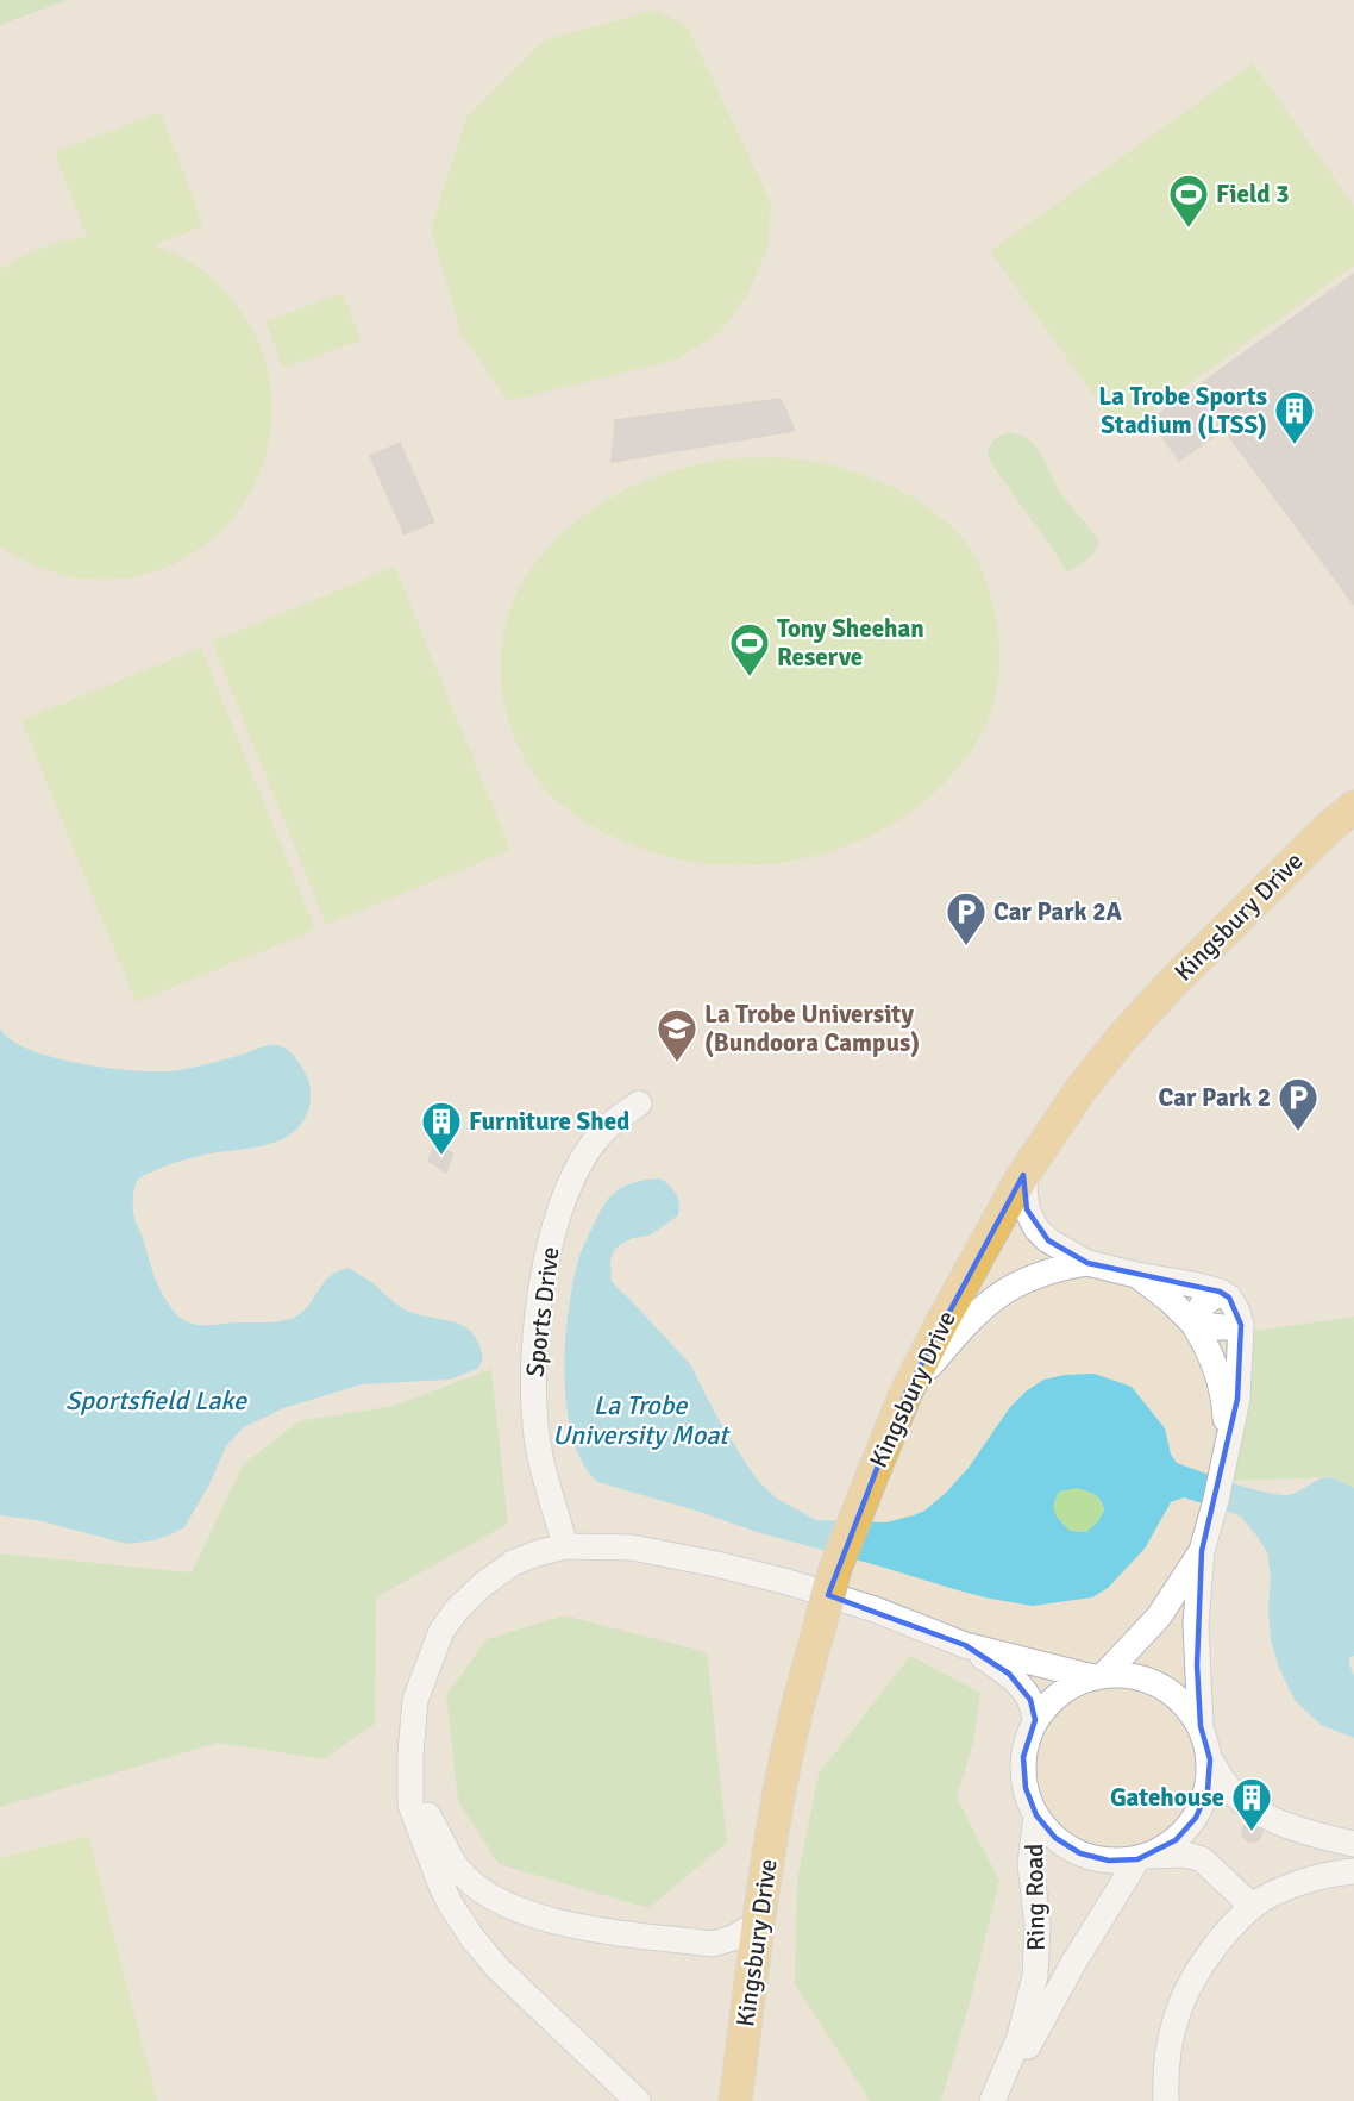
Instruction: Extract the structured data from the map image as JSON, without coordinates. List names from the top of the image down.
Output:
{
  "streets": {
    "main road": ["Kingsbury Drive"],
    "street": ["Sports Drive", "Ring Road"]
  },
  "water": ["Sportsfield Lake", "La Trobe University Moat"],
  "places": {
    "sports": ["Field 3", "Tony Sheehan Reserve"],
    "building": ["La Trobe Sports Stadium (LTSS)", "Furniture Shed", "Gatehouse"],
    "parking": ["Car Park 2A", "Car Park 2"],
    "school or university": ["La Trobe University (Bundoora Campus)"]
  }
}
